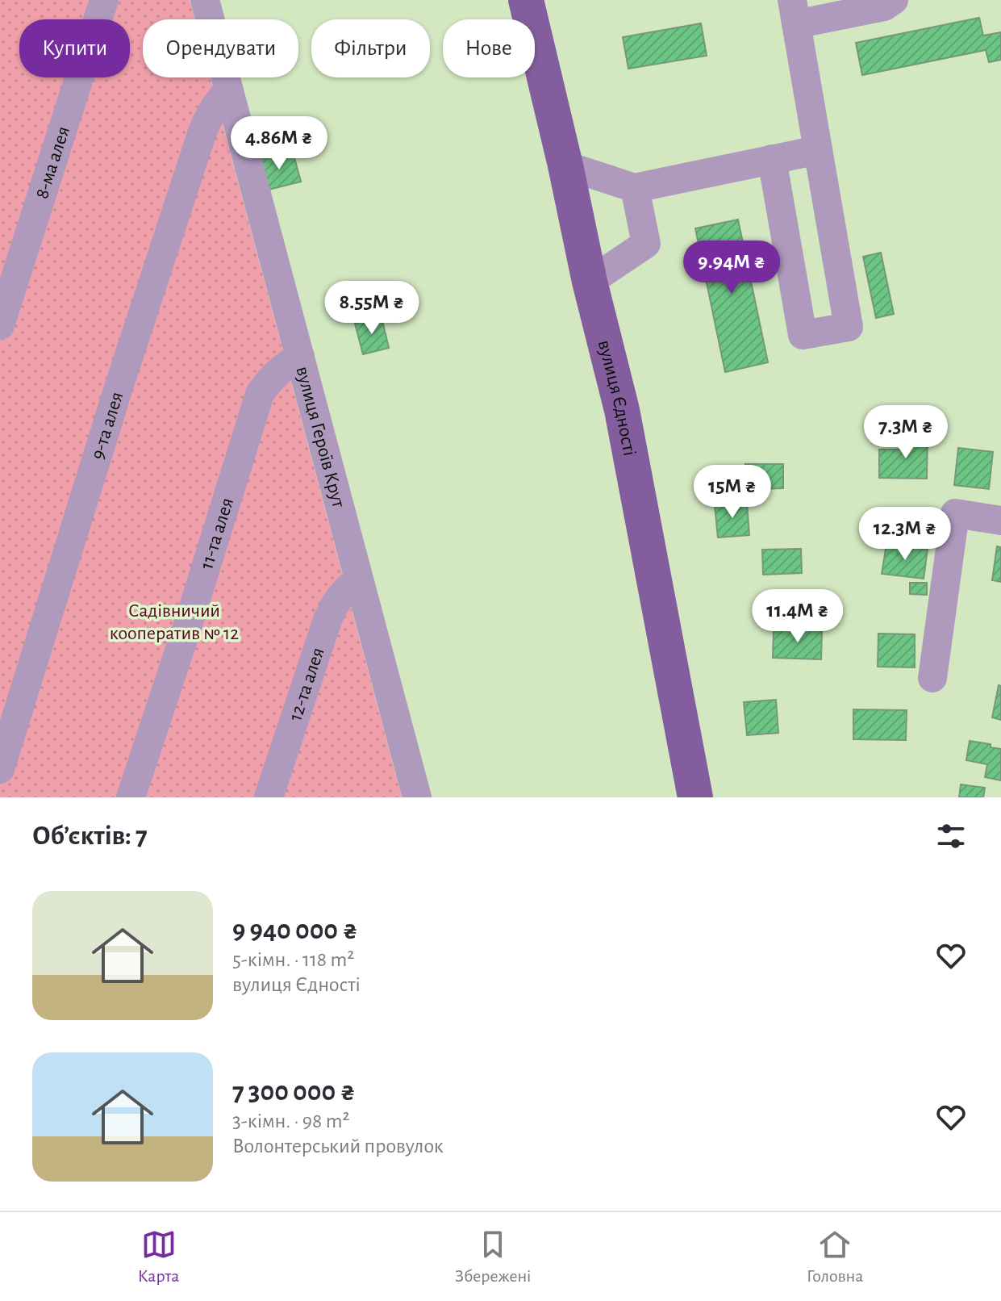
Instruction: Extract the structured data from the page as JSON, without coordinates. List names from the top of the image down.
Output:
{
  "streets": {
    "main road": ["вулиця Єдності"],
    "street": [
      "8-ма алея",
      "9-та алея",
      "вулиця Героїв Крут",
      "11-та алея",
      "12-та алея"
    ]
  },
  "crossings": [
    ["9-та алея", "вулиця Героїв Крут"],
    ["вулиця Героїв Крут", "11-та алея"],
    ["вулиця Героїв Крут", "12-та алея"]
  ],
  "parks": ["Садівничий кооператив № 12"],
  "page": {
    "chip": [
      "Купити",
      "Орендувати",
      "Фільтри",
      "Нове"
    ],
    "price": [
      "4.86M ₴",
      "9.94M ₴",
      "8.55M ₴",
      "7.3M ₴",
      "15M ₴",
      "12.3M ₴",
      "11.4M ₴"
    ],
    "heading": "Об’єктів: 7",
    "list": [
      {
        "name": "9 940 000 ₴",
        "note": "5-кімн. · 118 m² · вулиця Єдності"
      },
      {
        "name": "7 300 000 ₴",
        "note": "3-кімн. · 98 m² · Волонтерський провулок"
      }
    ],
    "tabs": ["Карта", "Збережені", "Головна"]
  }
}
